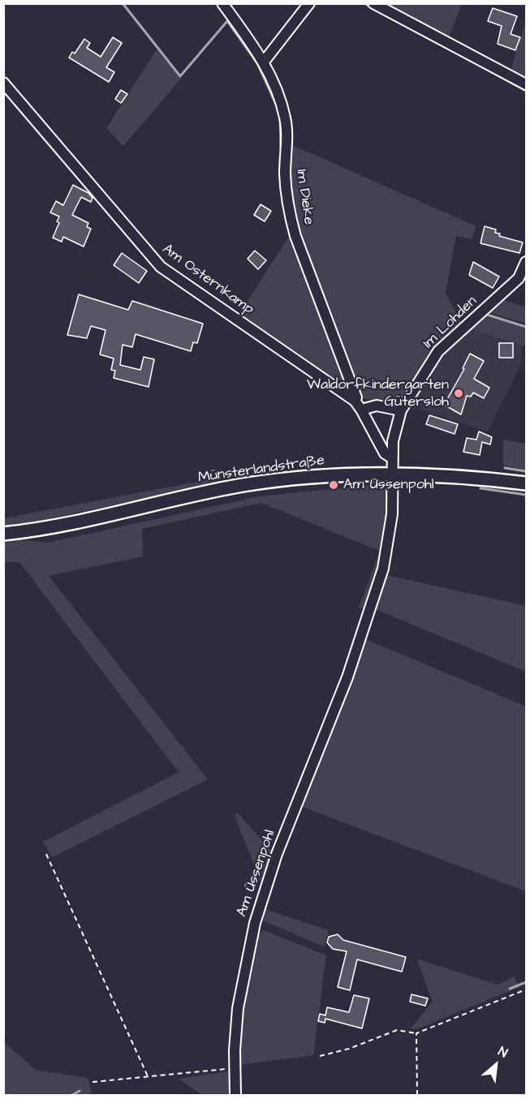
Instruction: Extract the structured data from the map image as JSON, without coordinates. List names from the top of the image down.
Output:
{
  "streets": {
    "main road": ["Münsterlandstraße"],
    "street": [
      "Im Dieke",
      "Am Osternkamp",
      "Im Lohden",
      "Am Üssenpohl"
    ]
  },
  "crossings": [
    ["Im Dieke", "Am Osternkamp"],
    ["Am Osternkamp", "Im Lohden"],
    ["Im Lohden", "Münsterlandstraße"],
    ["Im Lohden", "Am Üssenpohl"],
    ["Münsterlandstraße", "Am Üssenpohl"]
  ],
  "places": ["Waldorfkindergarten Gütersloh", "Am Üssenpohl"],
  "north": "top right"
}
